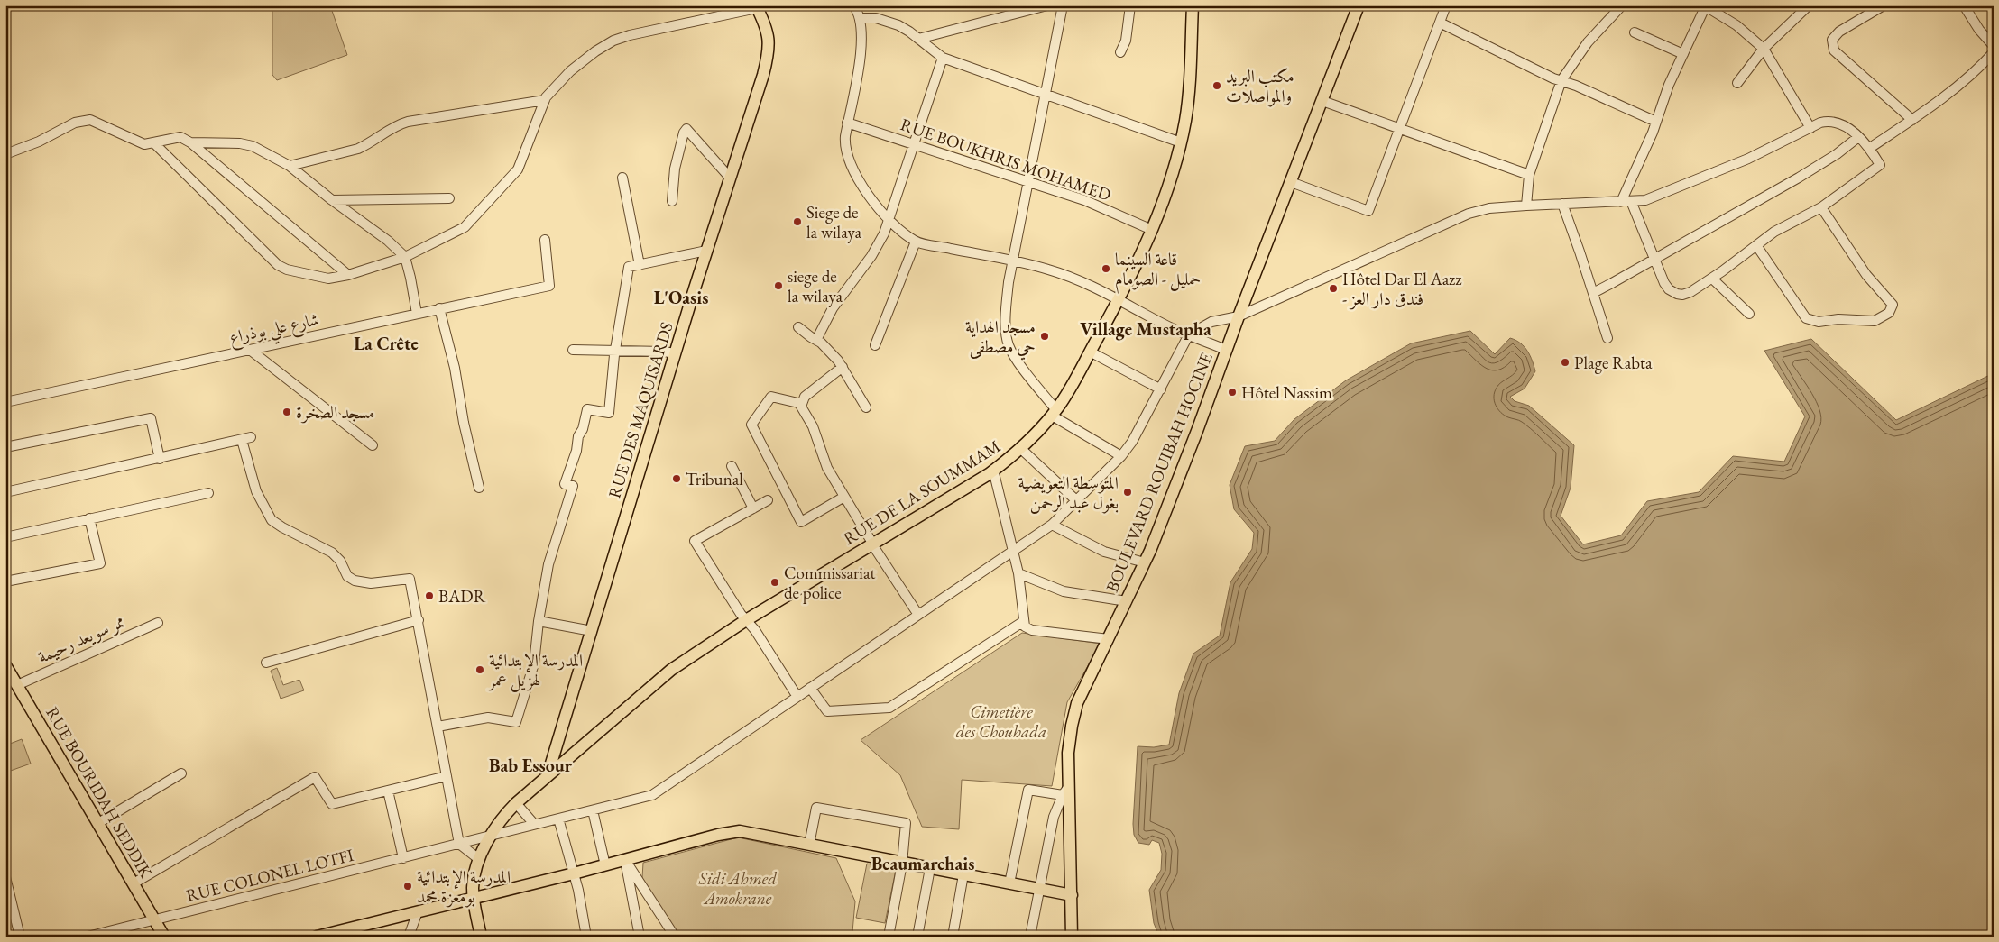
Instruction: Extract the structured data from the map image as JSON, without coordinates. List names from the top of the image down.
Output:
{
  "streets": {
    "main road": [
      "RUE DES MAQUISARDS",
      "BOULEVARD ROUIBAH HOCINE",
      "RUE DE LA SOUMMAM",
      "RUE BOURIDAH SEDDIK"
    ],
    "street": [
      "RUE BOUKHRIS MOHAMED",
      "شارع علي بوذراع",
      "ممر سويعد رحيمة",
      "RUE COLONEL LOTFI"
    ]
  },
  "crossings": [
    ["RUE BOUKHRIS MOHAMED", "RUE DE LA SOUMMAM"],
    ["RUE DES MAQUISARDS", "RUE DE LA SOUMMAM"],
    ["RUE DE LA SOUMMAM", "RUE COLONEL LOTFI"],
    ["ممر سويعد رحيمة", "RUE BOURIDAH SEDDIK"],
    ["RUE BOURIDAH SEDDIK", "RUE COLONEL LOTFI"]
  ],
  "districts": [
    "L'Oasis",
    "Village Mustapha",
    "La Crête",
    "Bab Essour",
    "Beaumarchais"
  ],
  "parks": ["Cimetière des Chouhada", "Sidi Ahmed Amokrane"],
  "places": [
    "مكتب البريد والمواصلات",
    "Siege de la wilaya",
    "قاعة السينما حمليل - الصومام",
    "siege de la wilaya",
    "Hôtel Dar El Aazz - فندق دار العز",
    "مسجد الهداية حي مصطفى",
    "Plage Rabta",
    "Hôtel Nassim",
    "مسجد الصخرة",
    "Tribunal",
    "المتوسطة التعويضية بغول عبد الرحمن",
    "Commissariat de police",
    "BADR",
    "المدرسة الإبتدائية لهزيل عمر",
    "المدرسة الإبتدائية بومعزة محمد"
  ]
}
